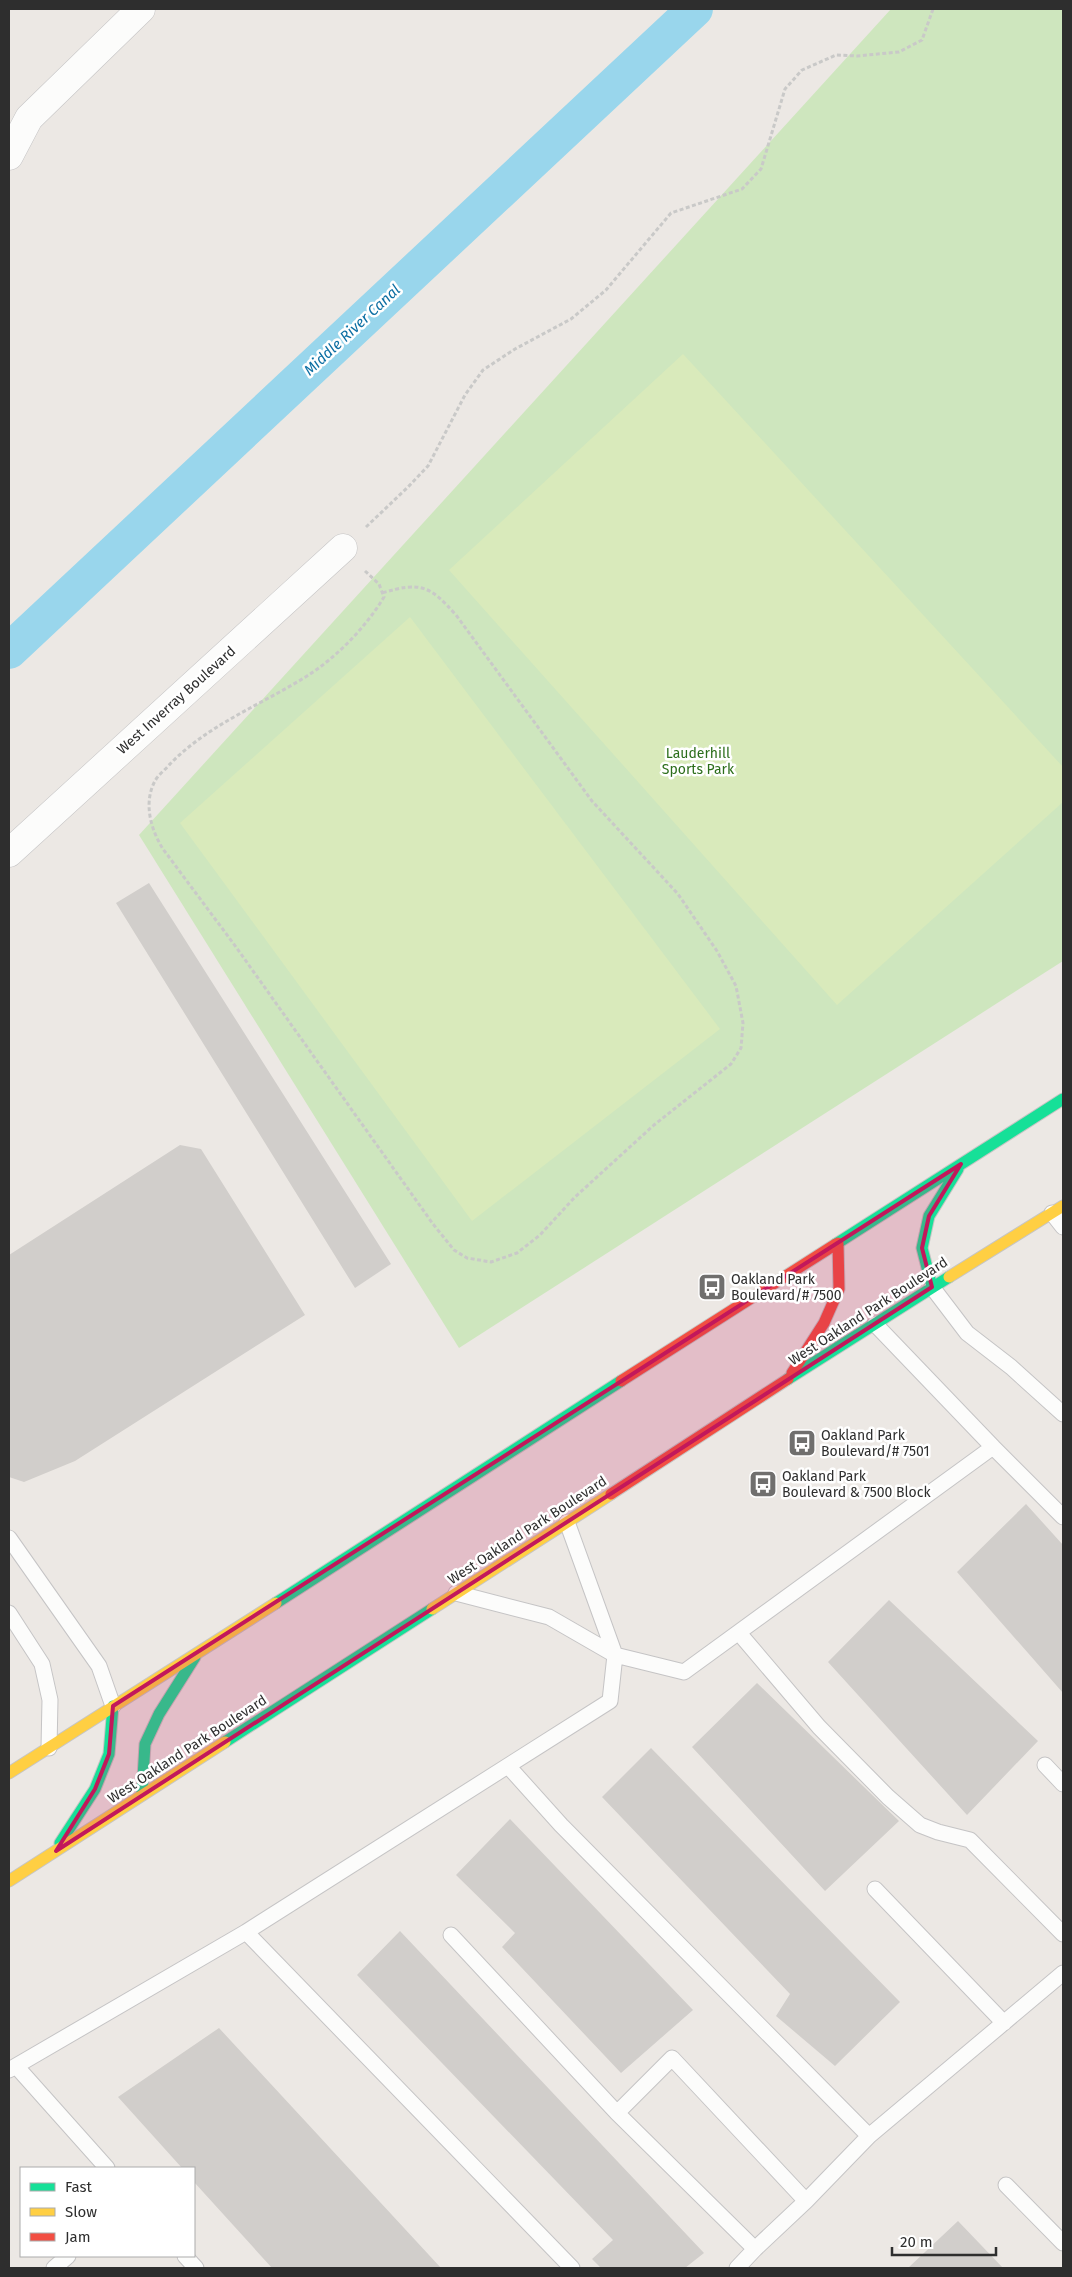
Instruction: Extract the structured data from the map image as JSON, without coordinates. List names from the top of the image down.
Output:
{
  "streets": {
    "main road": ["West Oakland Park Boulevard"],
    "street": ["West Inverray Boulevard"]
  },
  "water": ["Middle River Canal"],
  "parks": ["Lauderhill Sports Park"],
  "places": {
    "bus stop": ["Oakland Park Boulevard/# 7500", "Oakland Park Boulevard/# 7501", "Oakland Park Boulevard & 7500 Block"]
  },
  "legend": ["Fast", "Slow", "Jam"],
  "scale_bar": "20 m"
}
